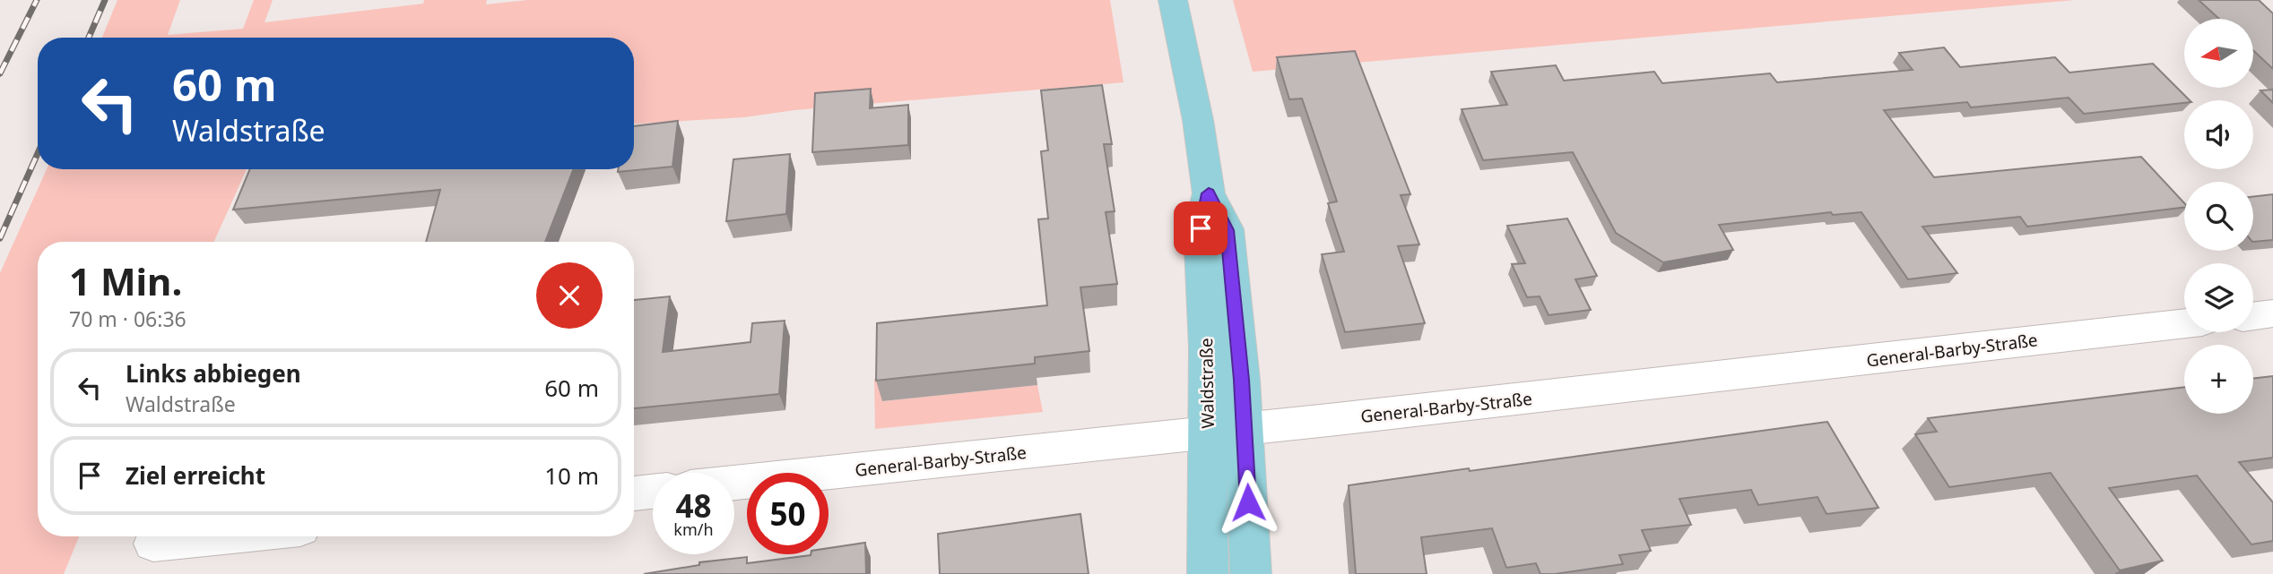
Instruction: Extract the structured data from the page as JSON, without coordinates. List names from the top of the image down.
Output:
{
  "streets": {
    "main road": ["Waldstraße"],
    "street": ["General-Barby-Straße"]
  },
  "crossings": [
    ["General-Barby-Straße", "Waldstraße"]
  ],
  "north": "left",
  "page": {
    "map_buttons": "+",
    "turn": ["60 m", "Waldstraße"],
    "heading": ["1 Min.", "70 m · 06:36"],
    "list": [
      {
        "name": "Links abbiegen",
        "note": "Waldstraße",
        "value": "60 m"
      },
      {
        "name": "Ziel erreicht",
        "value": "10 m"
      }
    ],
    "speed": "48 km/h",
    "limit": "50"
  }
}
